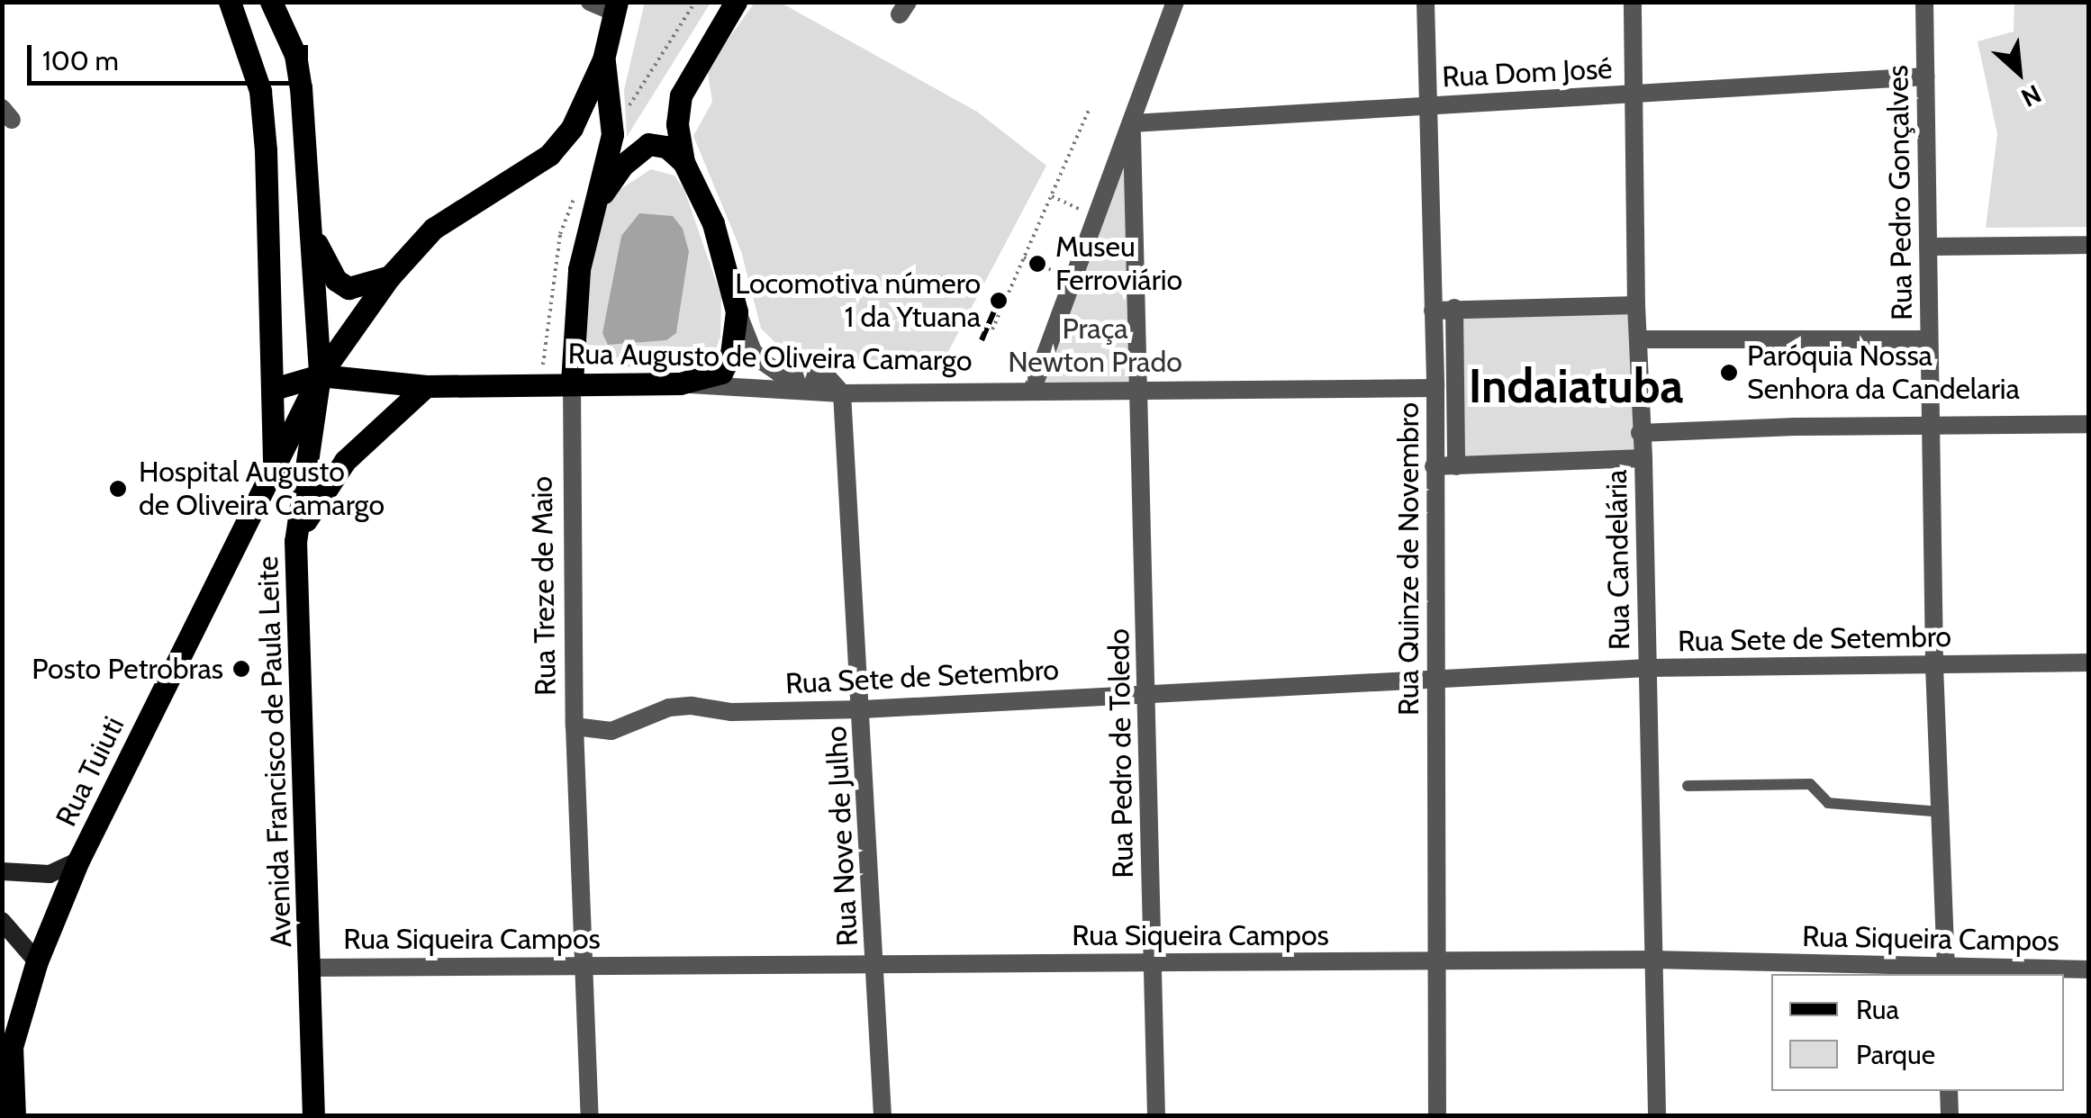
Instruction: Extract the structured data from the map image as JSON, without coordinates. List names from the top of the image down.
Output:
{
  "streets": {
    "main road": [
      "Rua Augusto de Oliveira Camargo",
      "Rua Treze de Maio",
      "Avenida Francisco de Paula Leite",
      "Rua Tuiuti"
    ],
    "street": [
      "Rua Dom José",
      "Rua Pedro Gonçalves",
      "Rua Quinze de Novembro",
      "Rua Candelária",
      "Rua Sete de Setembro",
      "Rua Pedro de Toledo",
      "Rua Nove de Julho",
      "Rua Siqueira Campos"
    ]
  },
  "crossings": [
    ["Rua Dom José", "Rua Pedro Gonçalves"],
    ["Rua Dom José", "Rua Quinze de Novembro"],
    ["Rua Dom José", "Rua Candelária"],
    ["Rua Pedro Gonçalves", "Rua Sete de Setembro"],
    ["Rua Pedro Gonçalves", "Rua Siqueira Campos"],
    ["Rua Augusto de Oliveira Camargo", "Rua Quinze de Novembro"],
    ["Rua Augusto de Oliveira Camargo", "Rua Treze de Maio"],
    ["Rua Augusto de Oliveira Camargo", "Avenida Francisco de Paula Leite"],
    ["Rua Augusto de Oliveira Camargo", "Rua Pedro de Toledo"],
    ["Rua Augusto de Oliveira Camargo", "Rua Tuiuti"],
    ["Rua Augusto de Oliveira Camargo", "Rua Nove de Julho"],
    ["Rua Quinze de Novembro", "Rua Sete de Setembro"],
    ["Rua Quinze de Novembro", "Rua Siqueira Campos"],
    ["Rua Candelária", "Rua Sete de Setembro"],
    ["Rua Candelária", "Rua Siqueira Campos"],
    ["Rua Treze de Maio", "Rua Sete de Setembro"],
    ["Rua Treze de Maio", "Rua Tuiuti"],
    ["Rua Treze de Maio", "Rua Siqueira Campos"],
    ["Rua Sete de Setembro", "Rua Pedro de Toledo"],
    ["Rua Sete de Setembro", "Rua Nove de Julho"],
    ["Avenida Francisco de Paula Leite", "Rua Tuiuti"],
    ["Avenida Francisco de Paula Leite", "Rua Siqueira Campos"],
    ["Rua Pedro de Toledo", "Rua Siqueira Campos"],
    ["Rua Nove de Julho", "Rua Siqueira Campos"]
  ],
  "districts": ["Indaiatuba"],
  "parks": ["Praça Newton Prado"],
  "places": [
    "Museu Ferroviário",
    "Locomotiva número 1 da Ytuana",
    "Paróquia Nossa Senhora da Candelaria",
    "Hospital Augusto de Oliveira Camargo",
    "Posto Petrobras"
  ],
  "legend": ["Rua", "Parque"],
  "scale_bar": "100 m",
  "north": "bottom right"
}
